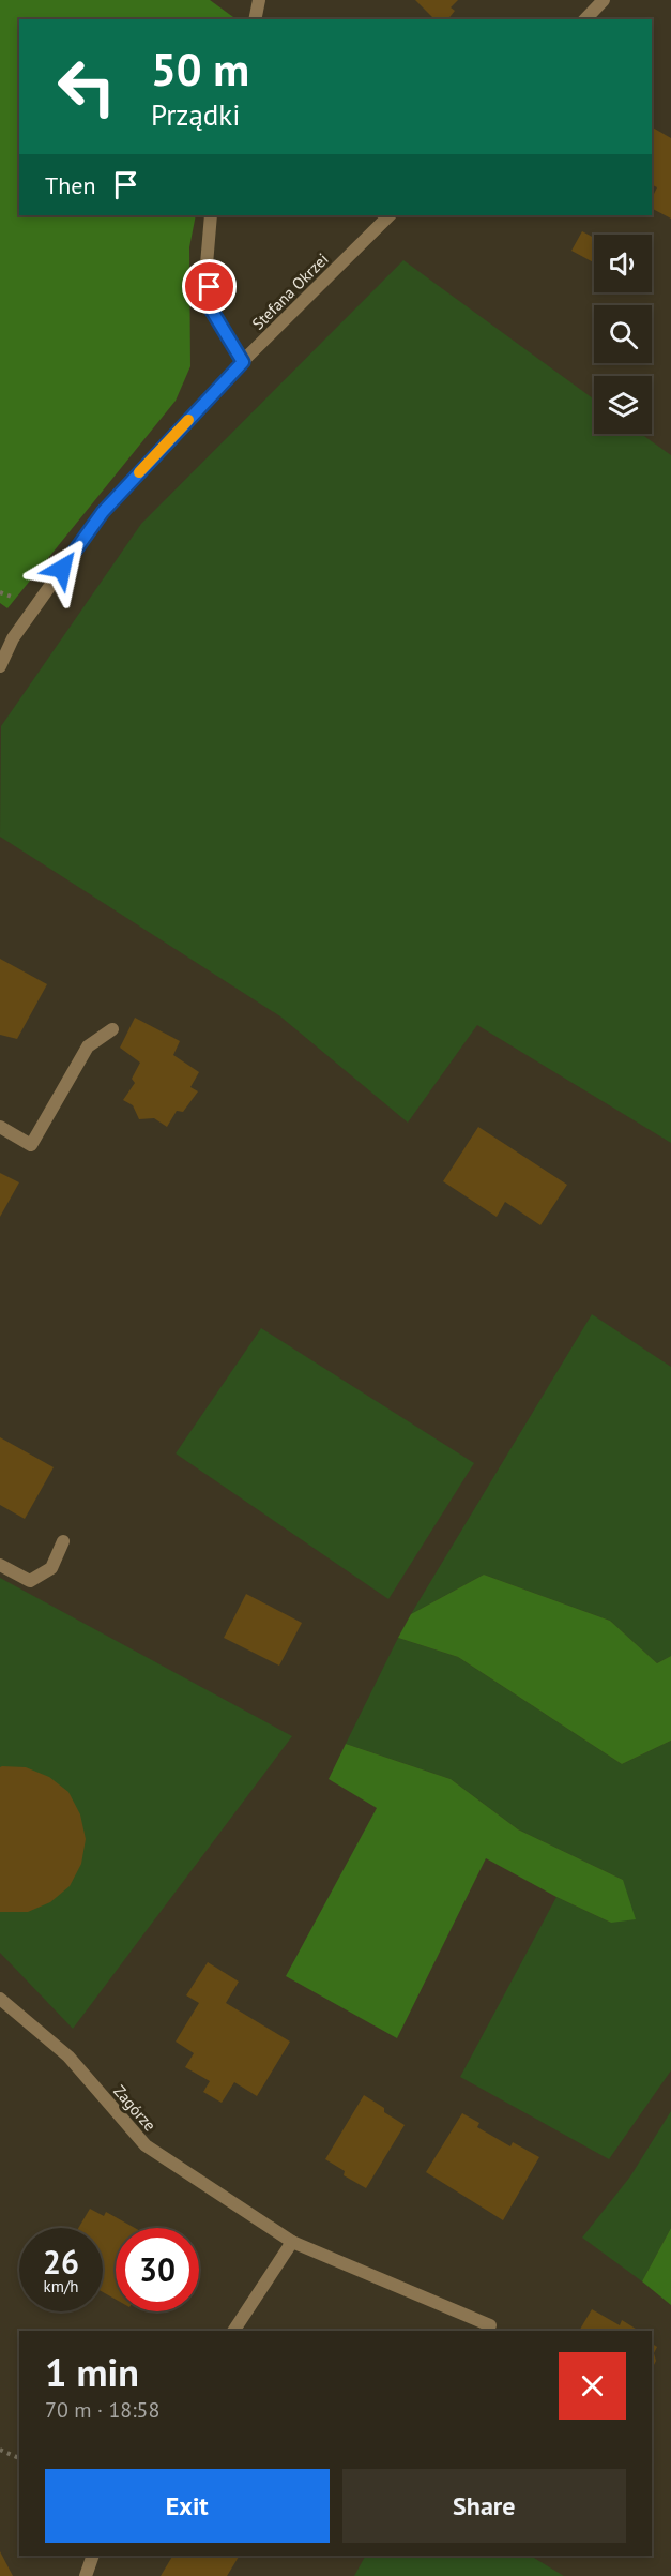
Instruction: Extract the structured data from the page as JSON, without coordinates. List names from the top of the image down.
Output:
{
  "streets": {
    "street": ["Stefana Okrzei", "Zagórze"]
  },
  "page": {
    "turn": ["50 m", "Prządki"],
    "then": "Then",
    "speed": "26 km/h",
    "limit": "30",
    "heading": ["1 min", "70 m · 18:58"],
    "buttons": ["Exit", "Share"]
  }
}
